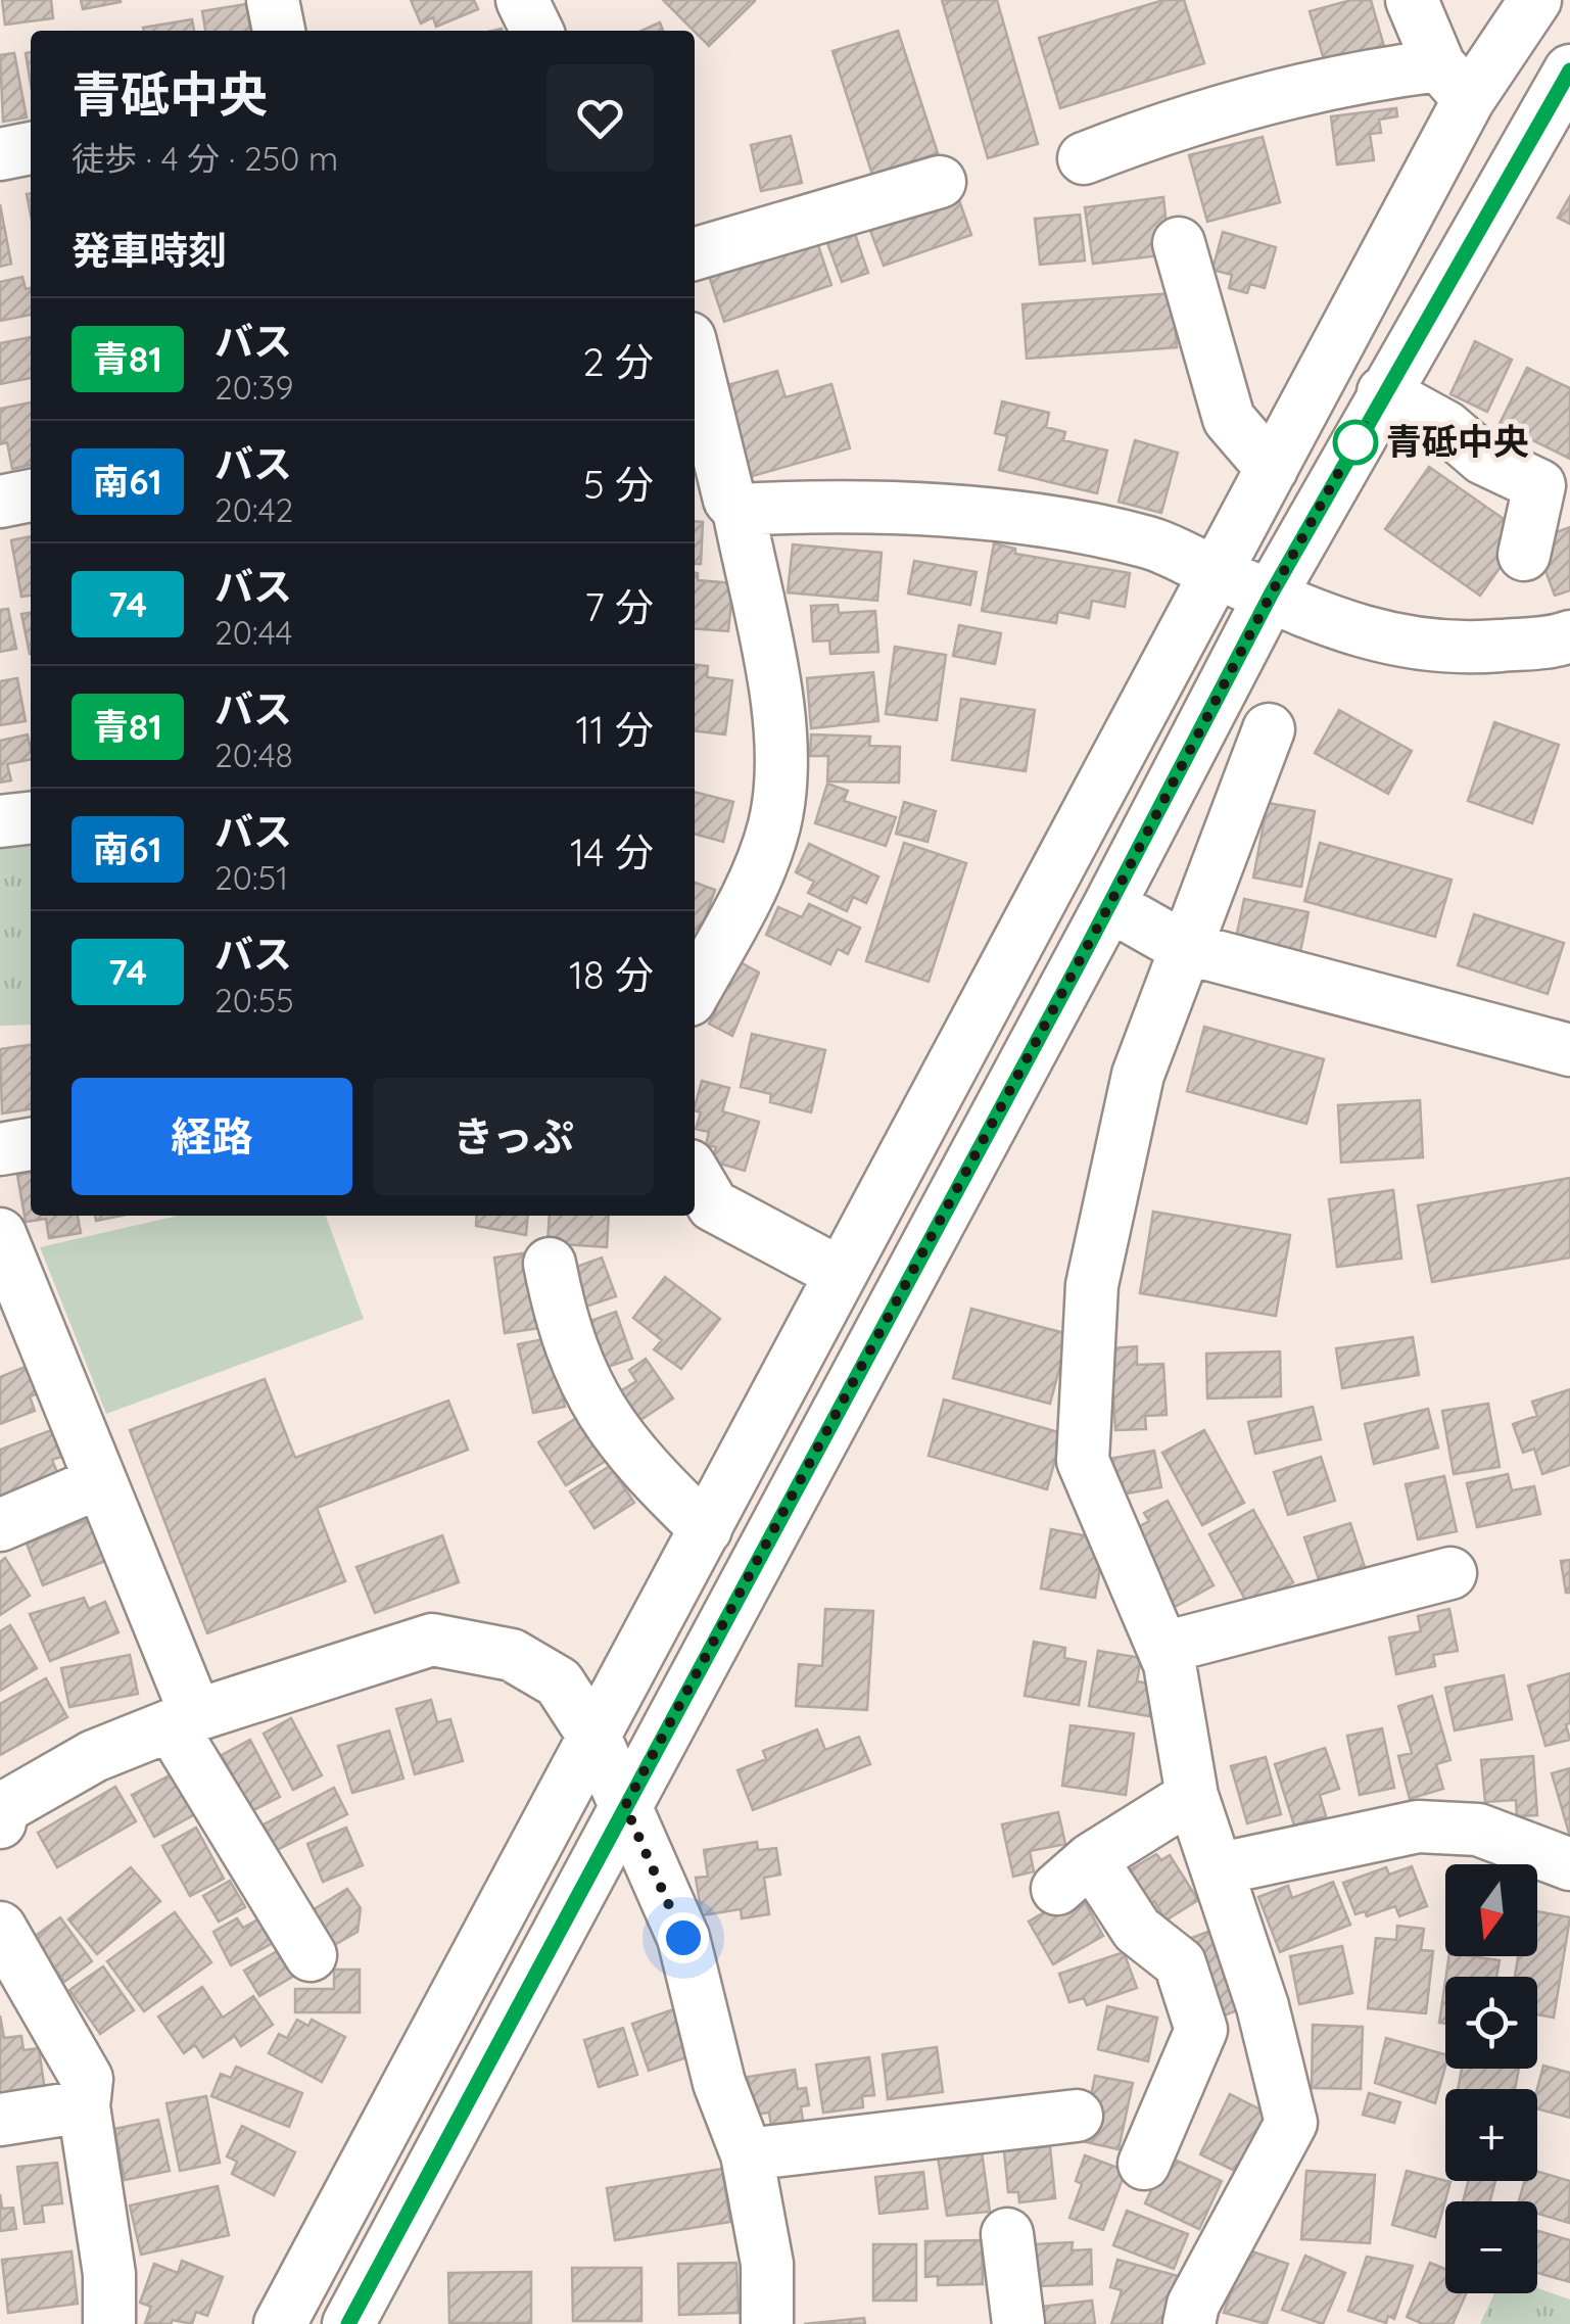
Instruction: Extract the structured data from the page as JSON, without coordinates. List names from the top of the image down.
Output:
{
  "places": ["青砥中央"],
  "lines": ["bus line 青81"],
  "north": "bottom",
  "page": {
    "heading": [
      ["青砥中央", "徒歩 · 4 分 · 250 m"],
      "発車時刻"
    ],
    "list": [
      {
        "mark": "青81",
        "name": "バス",
        "note": "20:39",
        "value": "2 分"
      },
      {
        "mark": "南61",
        "name": "バス",
        "note": "20:42",
        "value": "5 分"
      },
      {
        "mark": "74",
        "name": "バス",
        "note": "20:44",
        "value": "7 分"
      },
      {
        "mark": "青81",
        "name": "バス",
        "note": "20:48",
        "value": "11 分"
      },
      {
        "mark": "南61",
        "name": "バス",
        "note": "20:51",
        "value": "14 分"
      },
      {
        "mark": "74",
        "name": "バス",
        "note": "20:55",
        "value": "18 分"
      }
    ],
    "buttons": ["経路", "きっぷ"],
    "map_buttons": ["+", "−"]
  }
}
